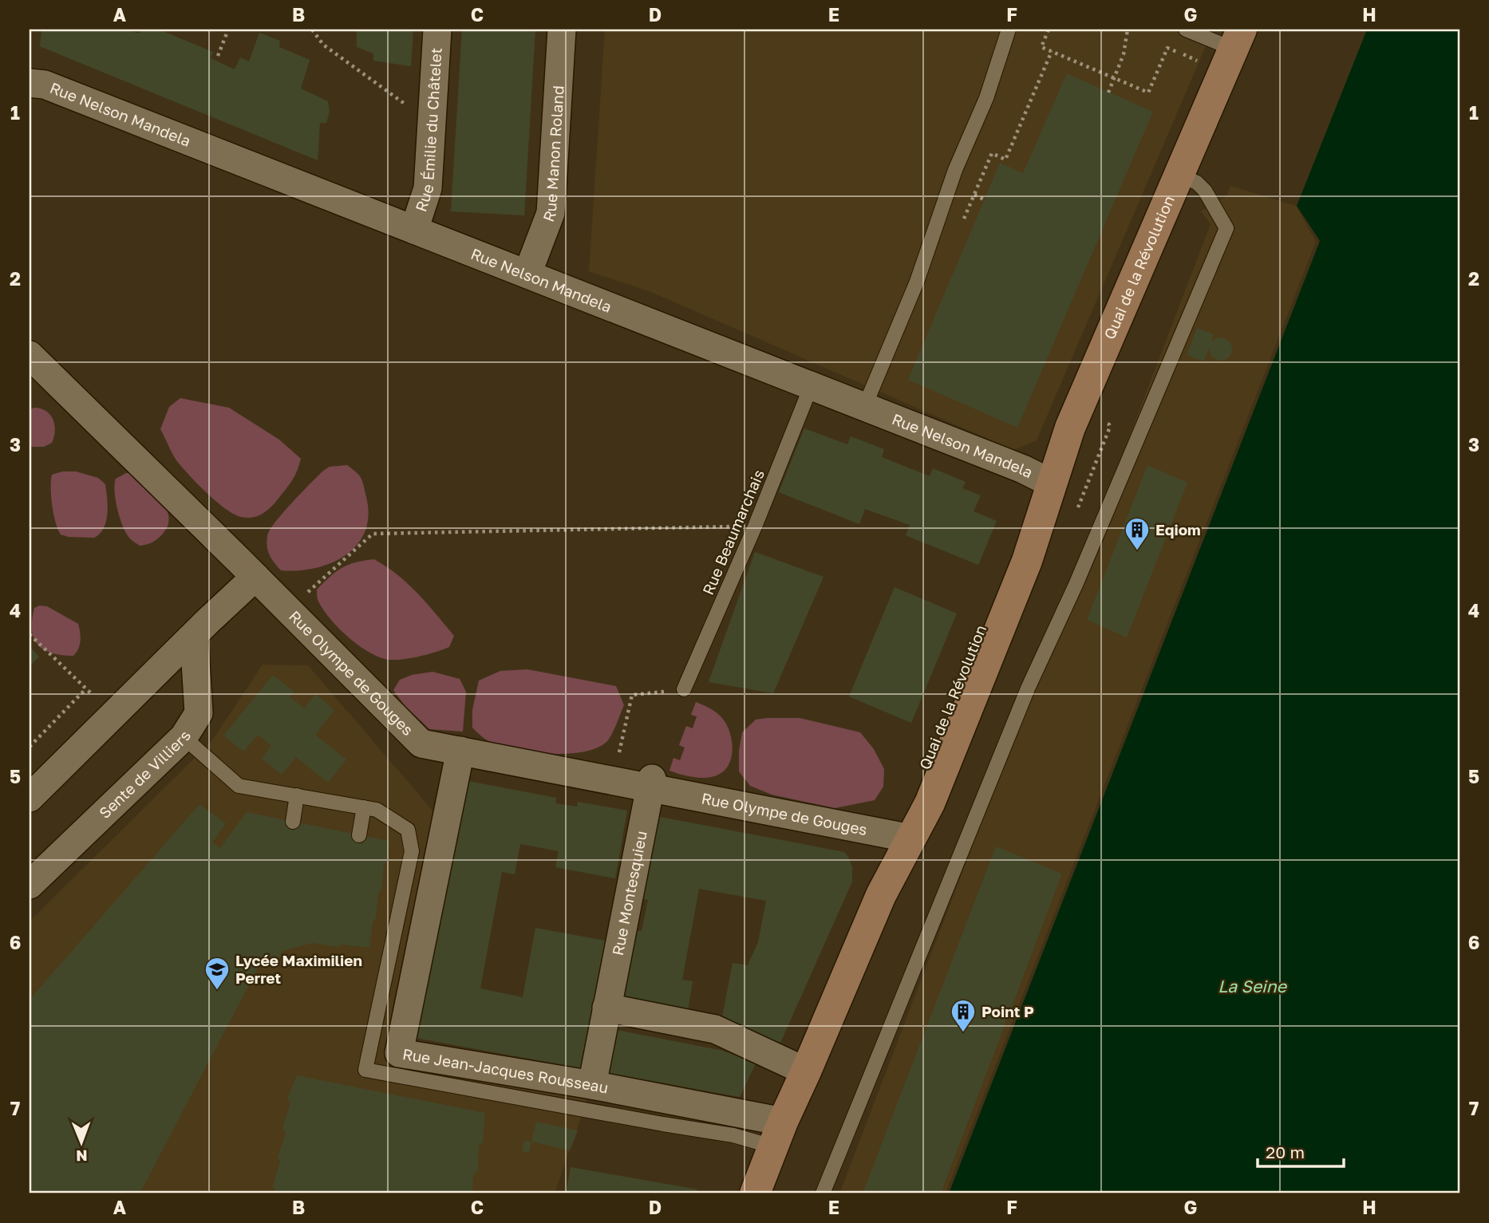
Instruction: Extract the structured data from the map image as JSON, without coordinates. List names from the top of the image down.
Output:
{
  "streets": {
    "main road": ["Quai de la Révolution"],
    "street": [
      "Rue Nelson Mandela",
      "Rue Émilie du Châtelet",
      "Rue Manon Roland",
      "Rue Olympe de Gouges",
      "Sente de Villiers",
      "Rue Montesquieu",
      "Rue Jean-Jacques Rousseau"
    ],
    "lane": ["Rue Beaumarchais"]
  },
  "crossings": [
    ["Rue Nelson Mandela", "Rue Émilie du Châtelet"],
    ["Rue Nelson Mandela", "Rue Manon Roland"],
    ["Rue Nelson Mandela", "Quai de la Révolution"],
    ["Rue Nelson Mandela", "Rue Beaumarchais"],
    ["Quai de la Révolution", "Rue Olympe de Gouges"],
    ["Quai de la Révolution", "Rue Jean-Jacques Rousseau"],
    ["Rue Olympe de Gouges", "Rue Montesquieu"],
    ["Rue Olympe de Gouges", "Rue Jean-Jacques Rousseau"],
    ["Rue Montesquieu", "Rue Jean-Jacques Rousseau"]
  ],
  "water": ["La Seine"],
  "places": {
    "building": ["Eqiom", "Point P"],
    "school or university": ["Lycée Maximilien Perret"]
  },
  "scale_bar": "20 m",
  "north": "bottom",
  "grid": {
    "columns": [
      "A",
      "B",
      "C",
      "D",
      "E",
      "F",
      "G",
      "H"
    ],
    "rows": [
      "1",
      "2",
      "3",
      "4",
      "5",
      "6",
      "7"
    ]
  }
}
